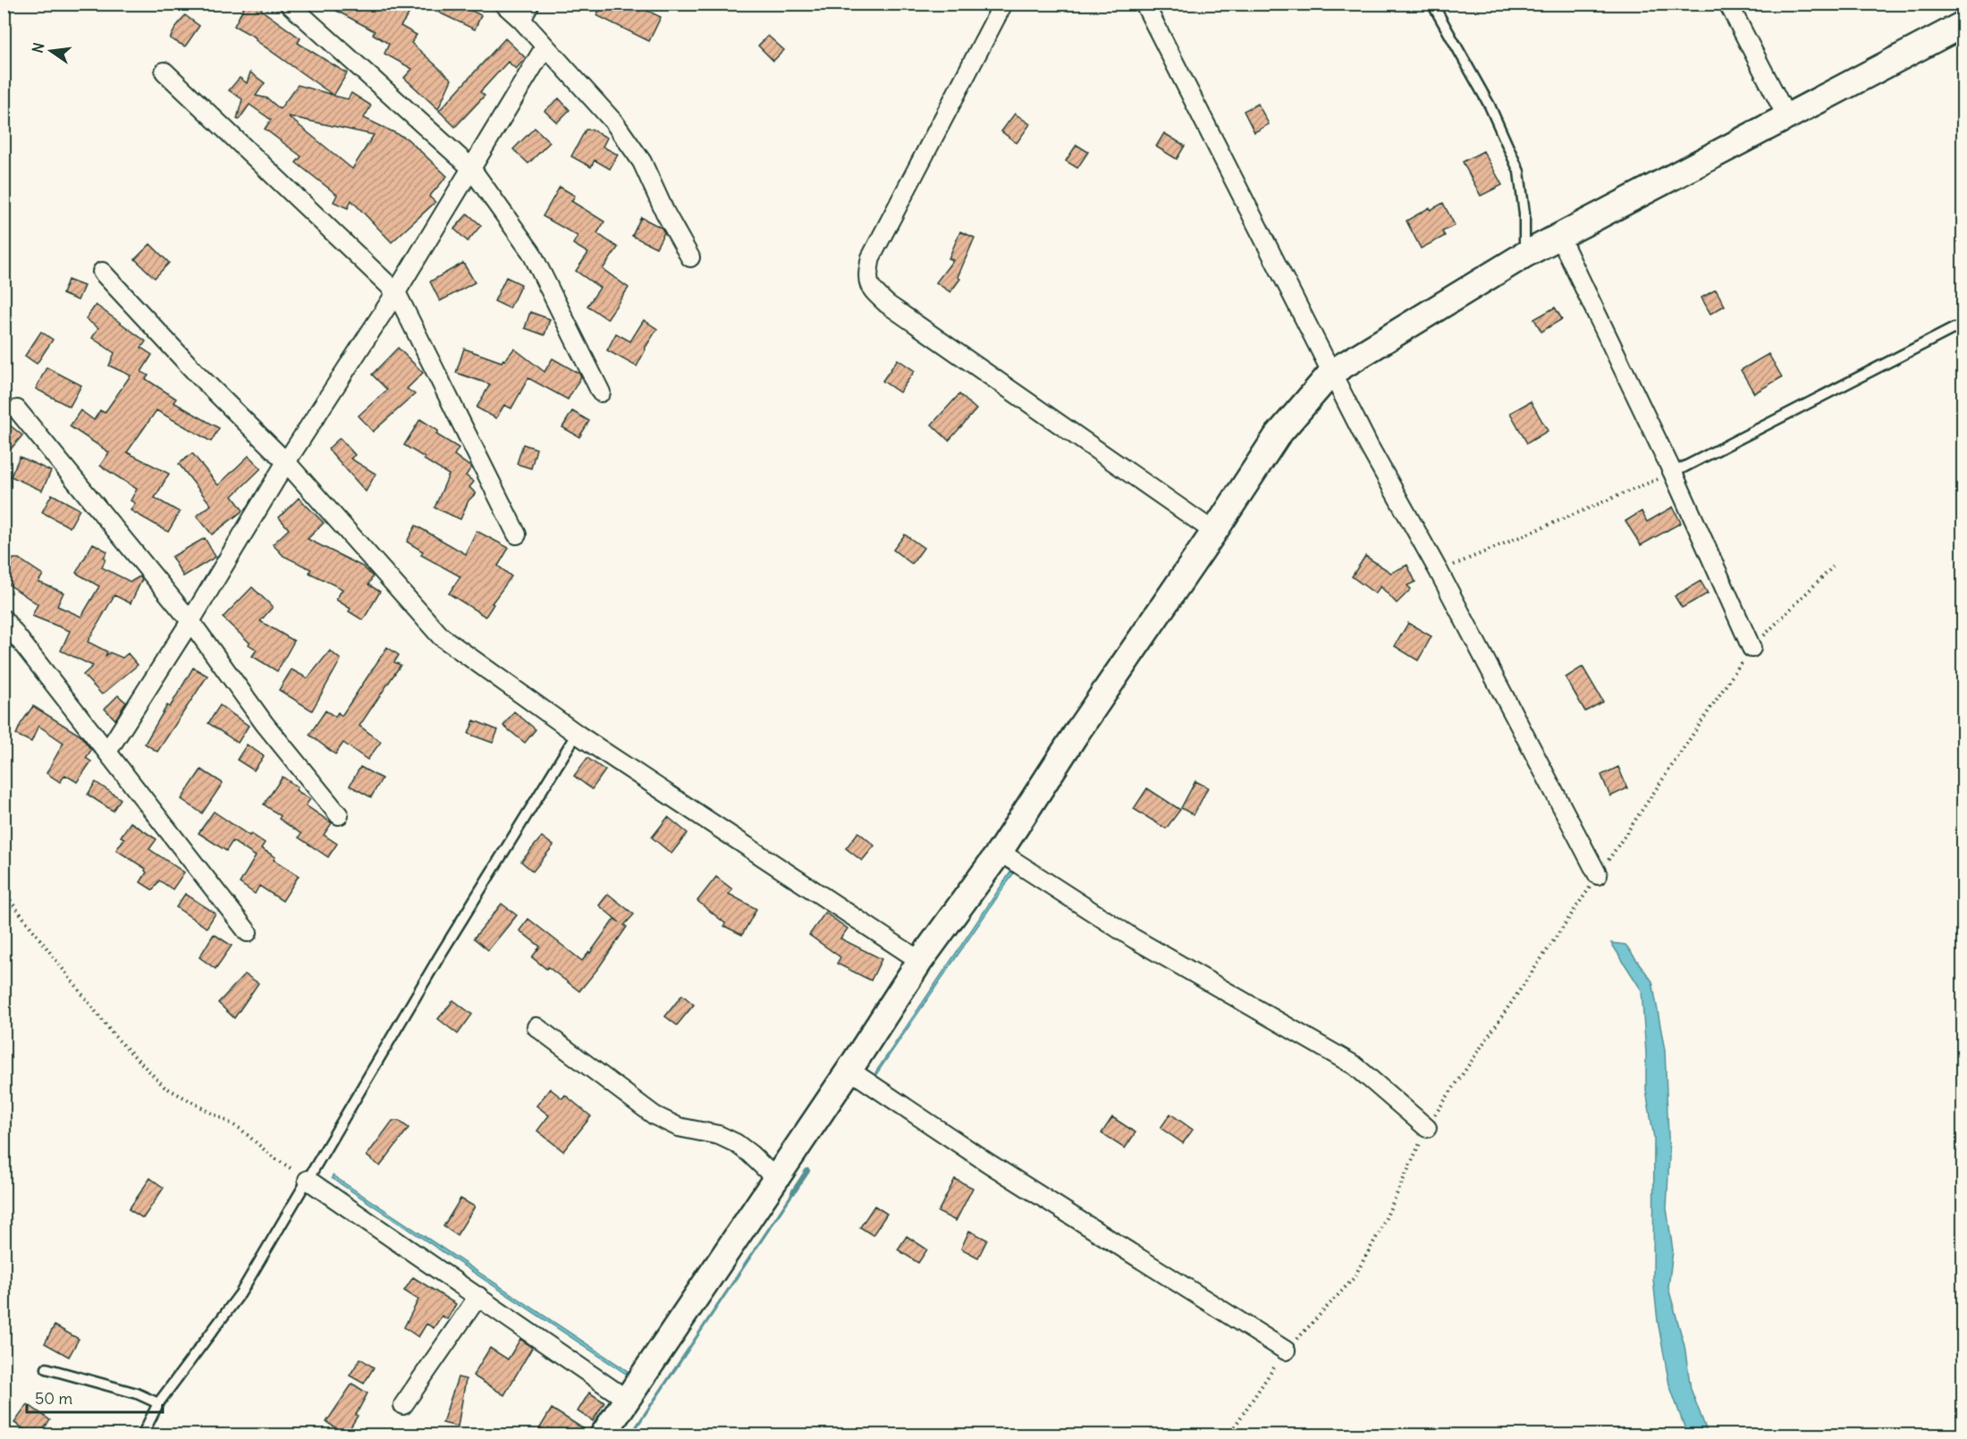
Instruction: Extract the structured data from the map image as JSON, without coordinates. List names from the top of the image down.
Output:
{
  "scale_bar": "50 m",
  "north": "left"
}
